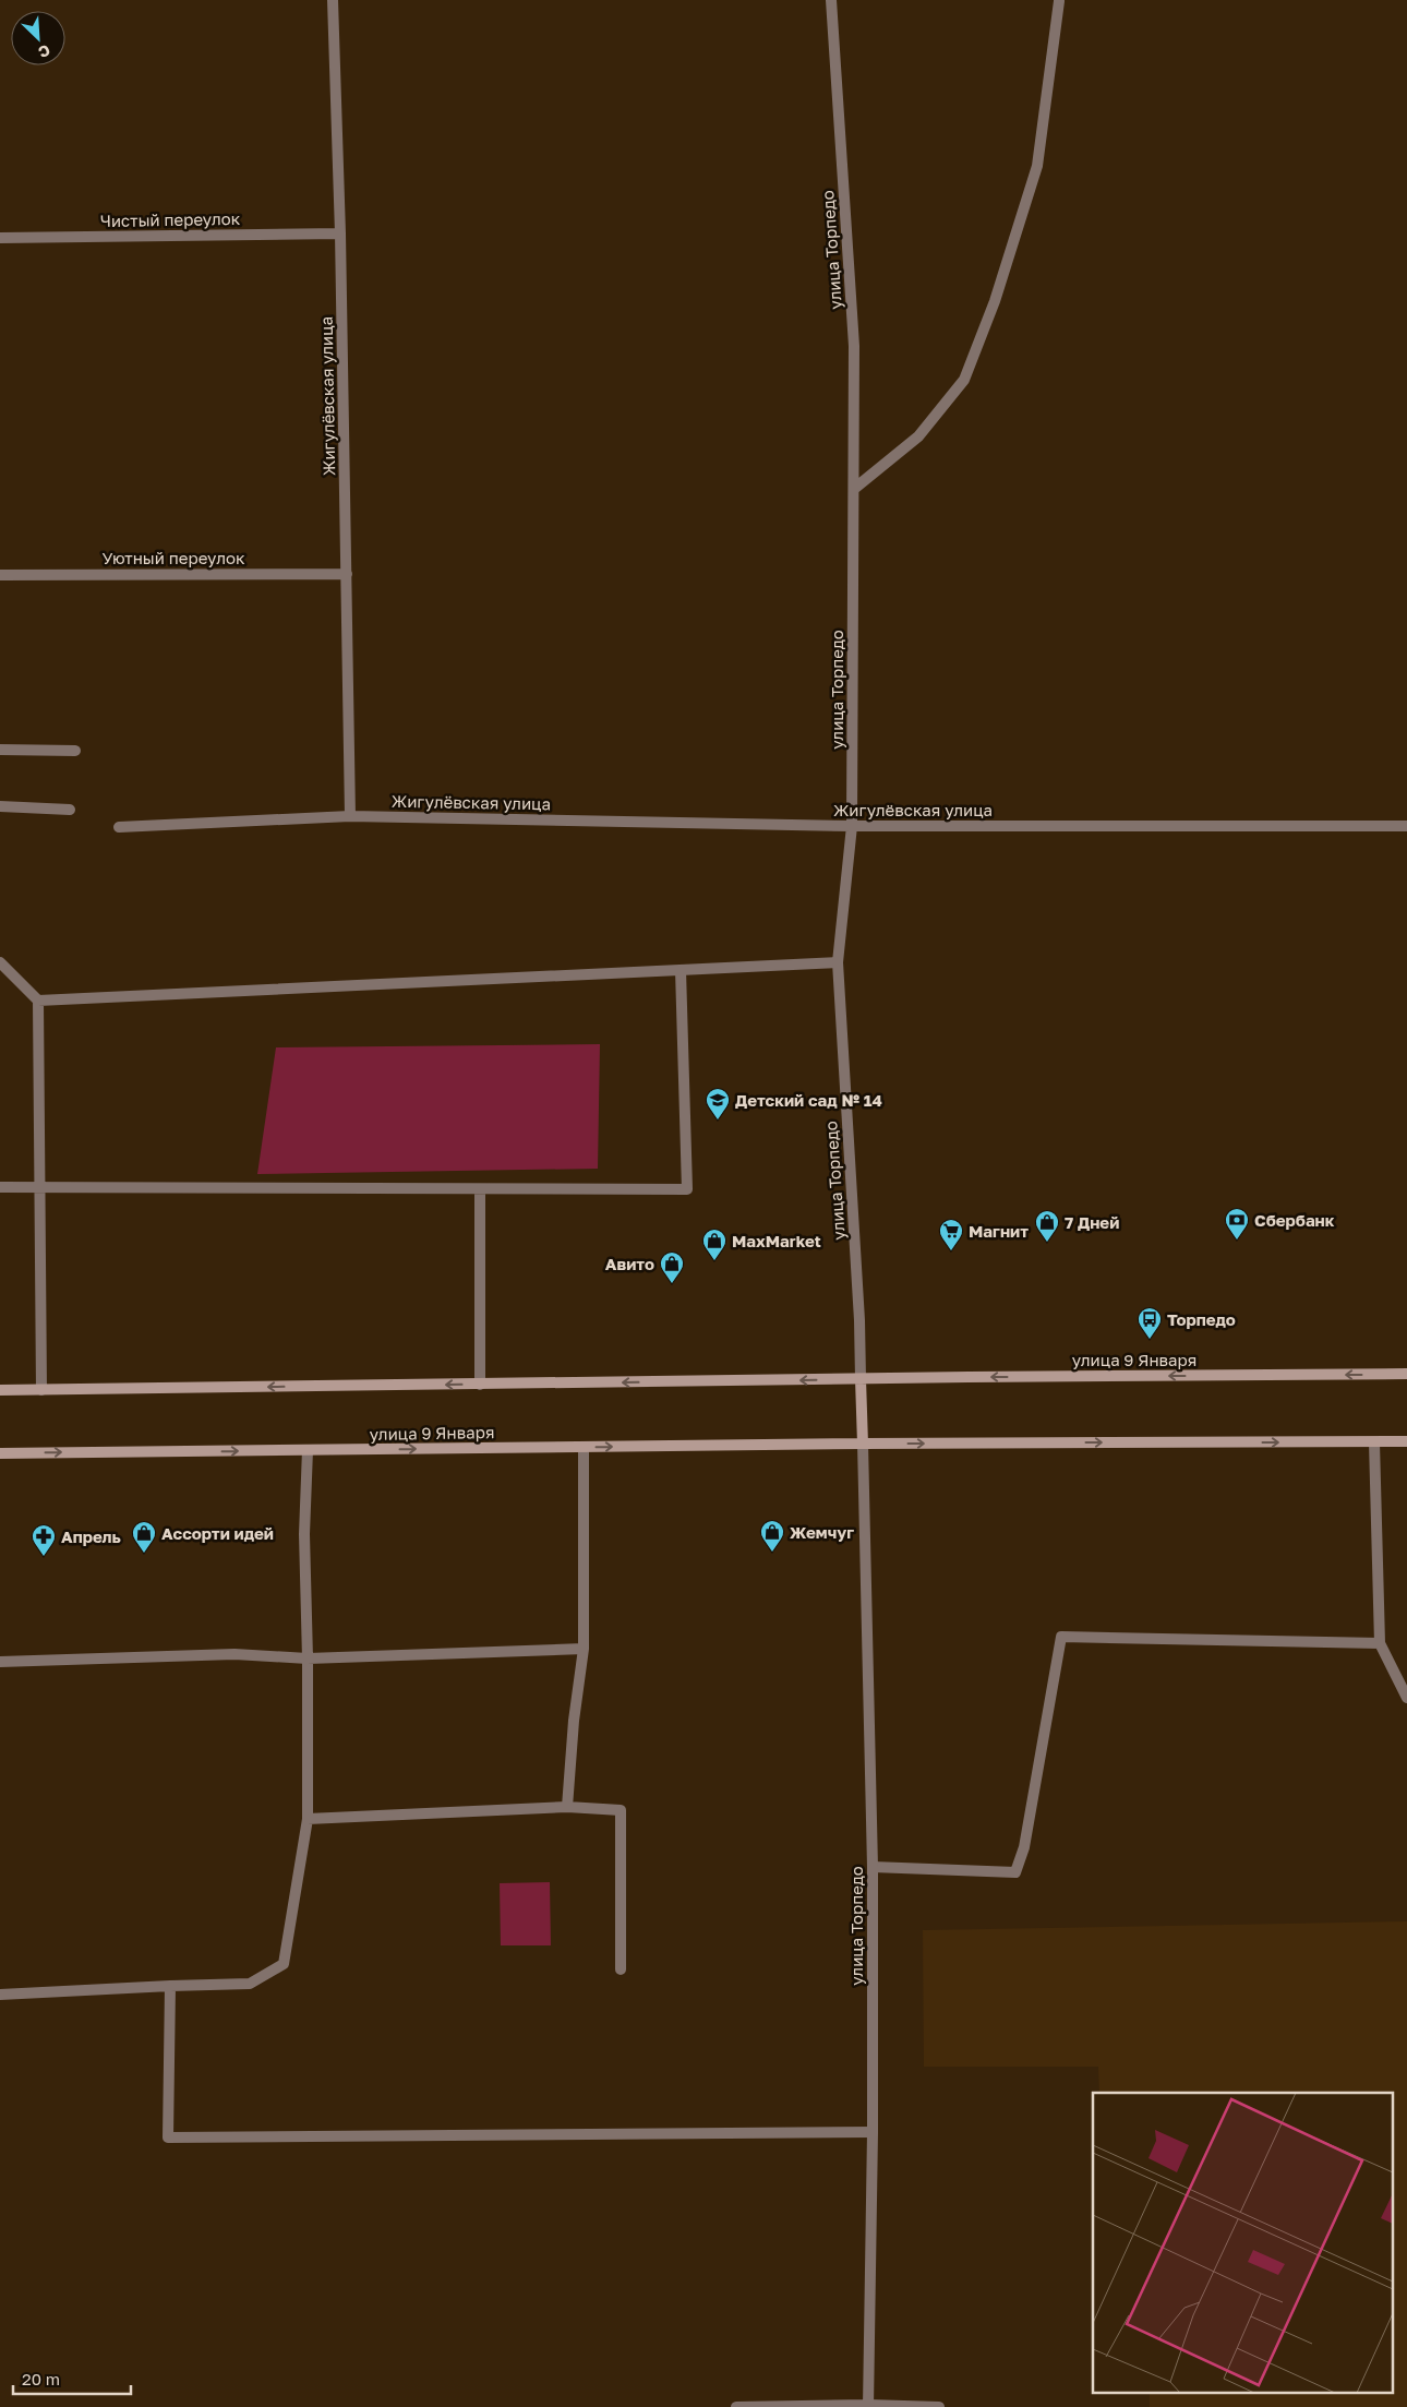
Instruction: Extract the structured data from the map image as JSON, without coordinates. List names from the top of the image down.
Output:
{
  "streets": {
    "main road": ["улица 9 Января"],
    "street": [
      "Чистый переулок",
      "улица Торпедо",
      "Жигулёвская улица",
      "Уютный переулок"
    ]
  },
  "crossings": [
    ["Чистый переулок", "Жигулёвская улица"],
    ["улица Торпедо", "Жигулёвская улица"],
    ["улица Торпедо", "улица 9 Января"],
    ["Жигулёвская улица", "Уютный переулок"]
  ],
  "places": {
    "school or university": ["Детский сад № 14"],
    "bank": ["Сбербанк"],
    "shop": [
      "7 Дней",
      "MaxMarket",
      "Авито",
      "Жемчуг",
      "Ассорти идей"
    ],
    "supermarket": ["Магнит"],
    "bus stop": ["Торпедо"],
    "pharmacy": ["Апрель"]
  },
  "scale_bar": "20 m",
  "north": "bottom right"
}
